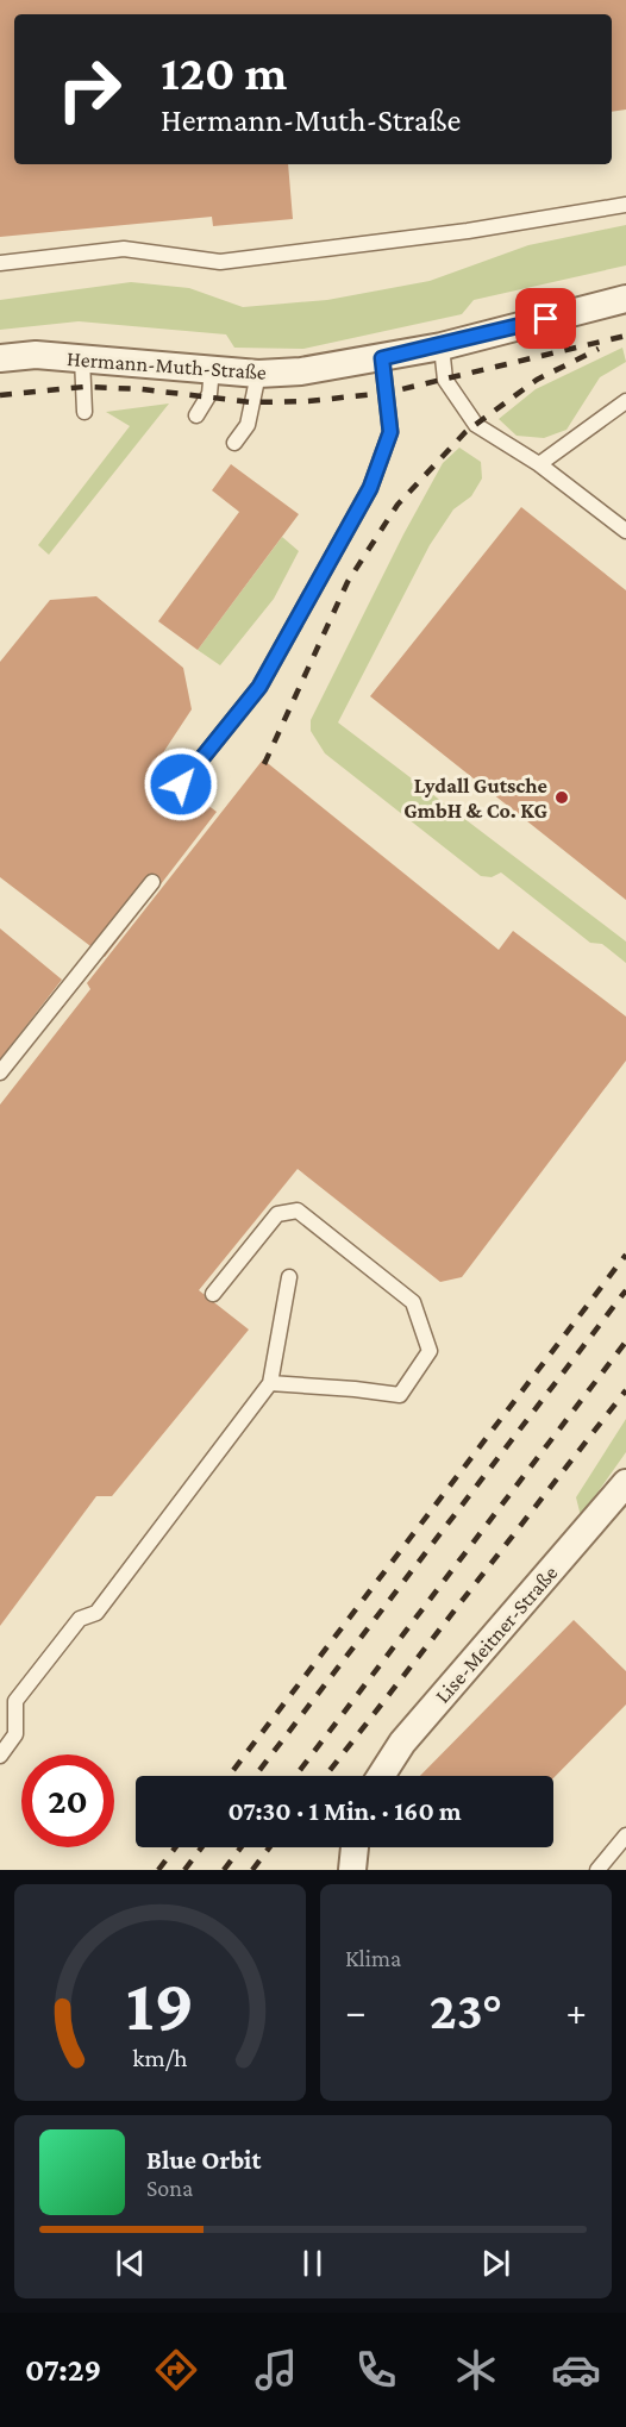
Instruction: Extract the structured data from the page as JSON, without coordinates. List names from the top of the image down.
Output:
{
  "streets": {
    "street": ["Hermann-Muth-Straße", "Lise-Meitner-Straße"]
  },
  "places": ["Lydall Gutsche GmbH & Co. KG"],
  "page": {
    "turn": ["120 m", "Hermann-Muth-Straße"],
    "limit": "20",
    "trip": "07:30 · 1 Min. · 160 m",
    "tile": "Klima",
    "heat": ["−", "23°", "+"],
    "song": ["Blue Orbit", "Sona"],
    "tabs": "07:29",
    "gauge": ["19", "km/h"]
  }
}
